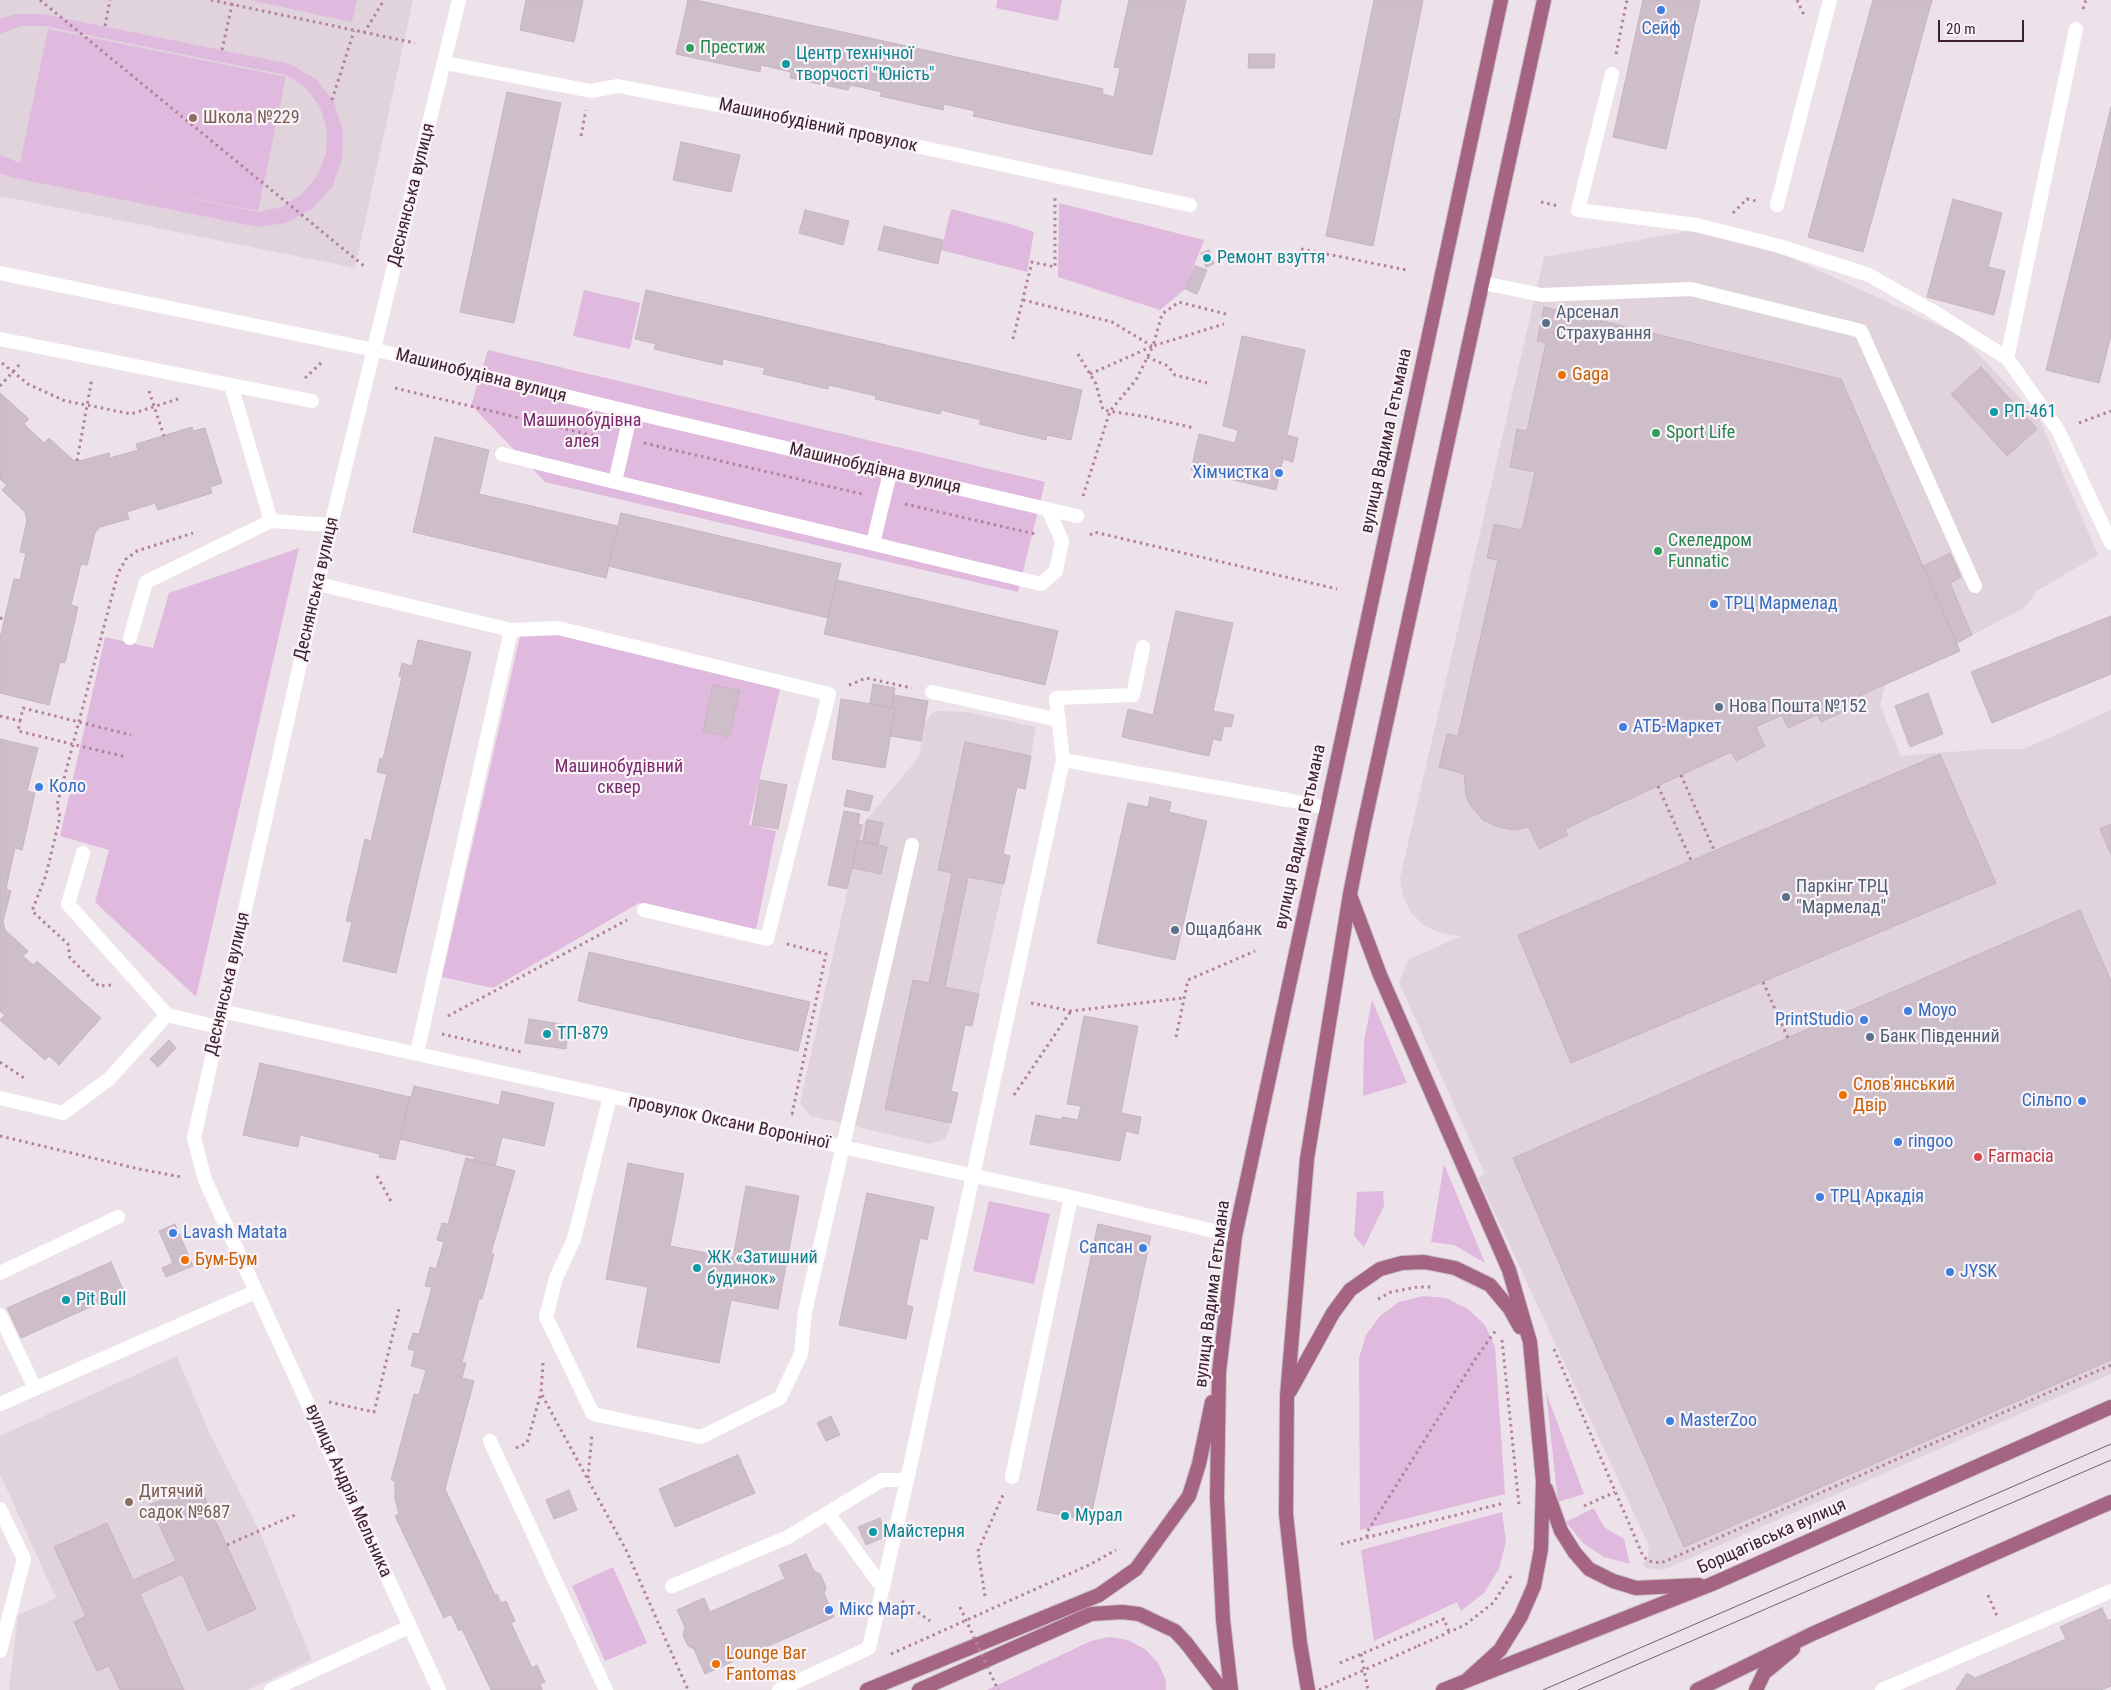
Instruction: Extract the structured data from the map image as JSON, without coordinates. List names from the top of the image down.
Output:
{
  "streets": {
    "main road": ["вулиця Вадима Гетьмана", "Борщагівська вулиця"],
    "street": [
      "Машинобудівний провулок",
      "Деснянська вулиця",
      "Машинобудівна вулиця",
      "провулок Оксани Вороніної",
      "вулиця Андрія Мельника"
    ]
  },
  "crossings": [
    ["Машинобудівний провулок", "Деснянська вулиця"],
    ["Деснянська вулиця", "Машинобудівна вулиця"],
    ["Деснянська вулиця", "провулок Оксани Вороніної"],
    ["Деснянська вулиця", "вулиця Андрія Мельника"],
    ["вулиця Вадима Гетьмана", "провулок Оксани Вороніної"]
  ],
  "parks": ["Машинобудівна алея", "Машинобудівний сквер"],
  "places": [
    "Сейф",
    "Престиж",
    "Центр технічної творчості \"Юність\"",
    "Школа №229",
    "Ремонт взуття",
    "Арсенал Страхування",
    "Gaga",
    "РП-461",
    "Sport Life",
    "Хімчистка",
    "Скеледром Funnatic",
    "ТРЦ Мармелад",
    "Нова Пошта №152",
    "АТБ-Маркет",
    "Коло",
    "Паркінг ТРЦ \"Мармелад\"",
    "Ощадбанк",
    "Moyo",
    "PrintStudio",
    "ТП-879",
    "Банк Південний",
    "Слов'янський Двір",
    "Сільпо",
    "ringoo",
    "Farmacia",
    "ТРЦ Аркадія",
    "Lavash Matata",
    "Сапсан",
    "Бум-Бум",
    "ЖК «Затишний будинок»",
    "JYSK",
    "Pit Bull",
    "MasterZoo",
    "Дитячий садок №687",
    "Мурал",
    "Майстерня",
    "Мікс Март",
    "Lounge Bar Fantomas"
  ],
  "scale_bar": "20 m"
}
